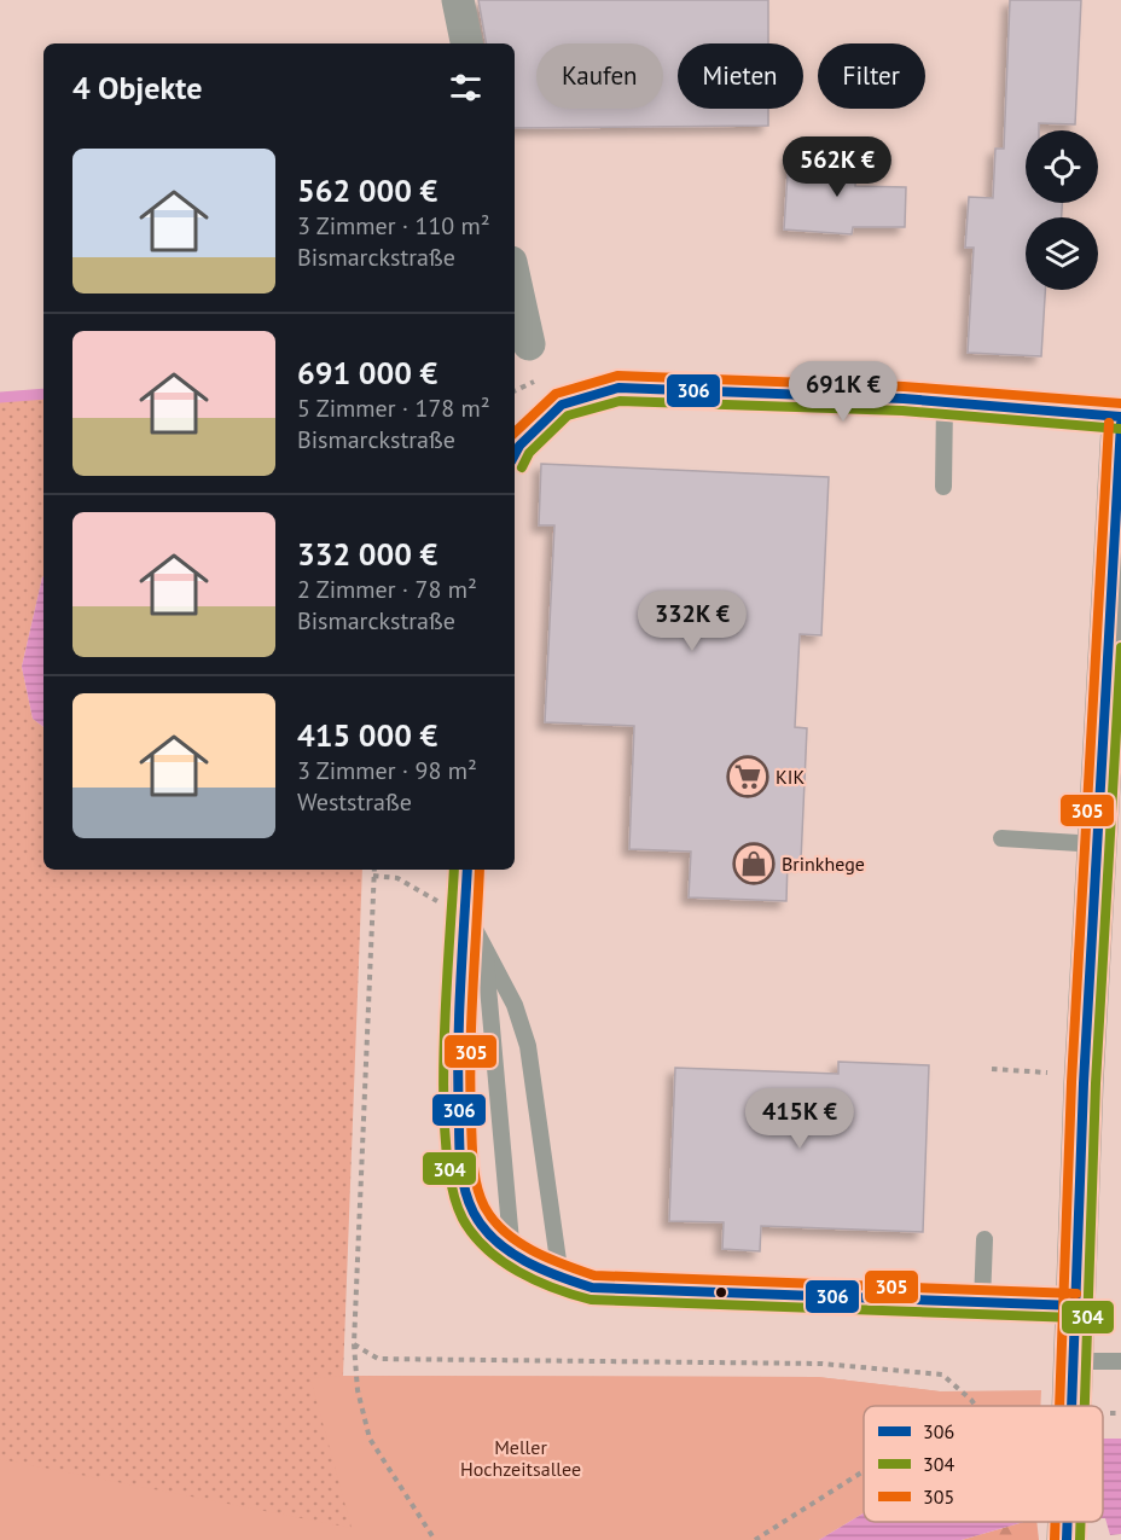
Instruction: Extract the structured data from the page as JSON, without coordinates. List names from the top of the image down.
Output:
{
  "parks": ["Meller Hochzeitsallee"],
  "places": {
    "supermarket": ["KIK"],
    "shop": ["Brinkhege"]
  },
  "lines": ["transit line 305", "transit line 306", "transit line 304"],
  "legend": ["306", "304", "305"],
  "page": {
    "chip": ["Kaufen", "Mieten", "Filter"],
    "heading": "4 Objekte",
    "list": [
      {
        "name": "562 000 €",
        "note": "3 Zimmer · 110 m² · Bismarckstraße"
      },
      {
        "name": "691 000 €",
        "note": "5 Zimmer · 178 m² · Bismarckstraße"
      },
      {
        "name": "332 000 €",
        "note": "2 Zimmer · 78 m² · Bismarckstraße"
      },
      {
        "name": "415 000 €",
        "note": "3 Zimmer · 98 m² · Weststraße"
      }
    ],
    "price": [
      "562K €",
      "691K €",
      "332K €",
      "415K €"
    ]
  }
}
